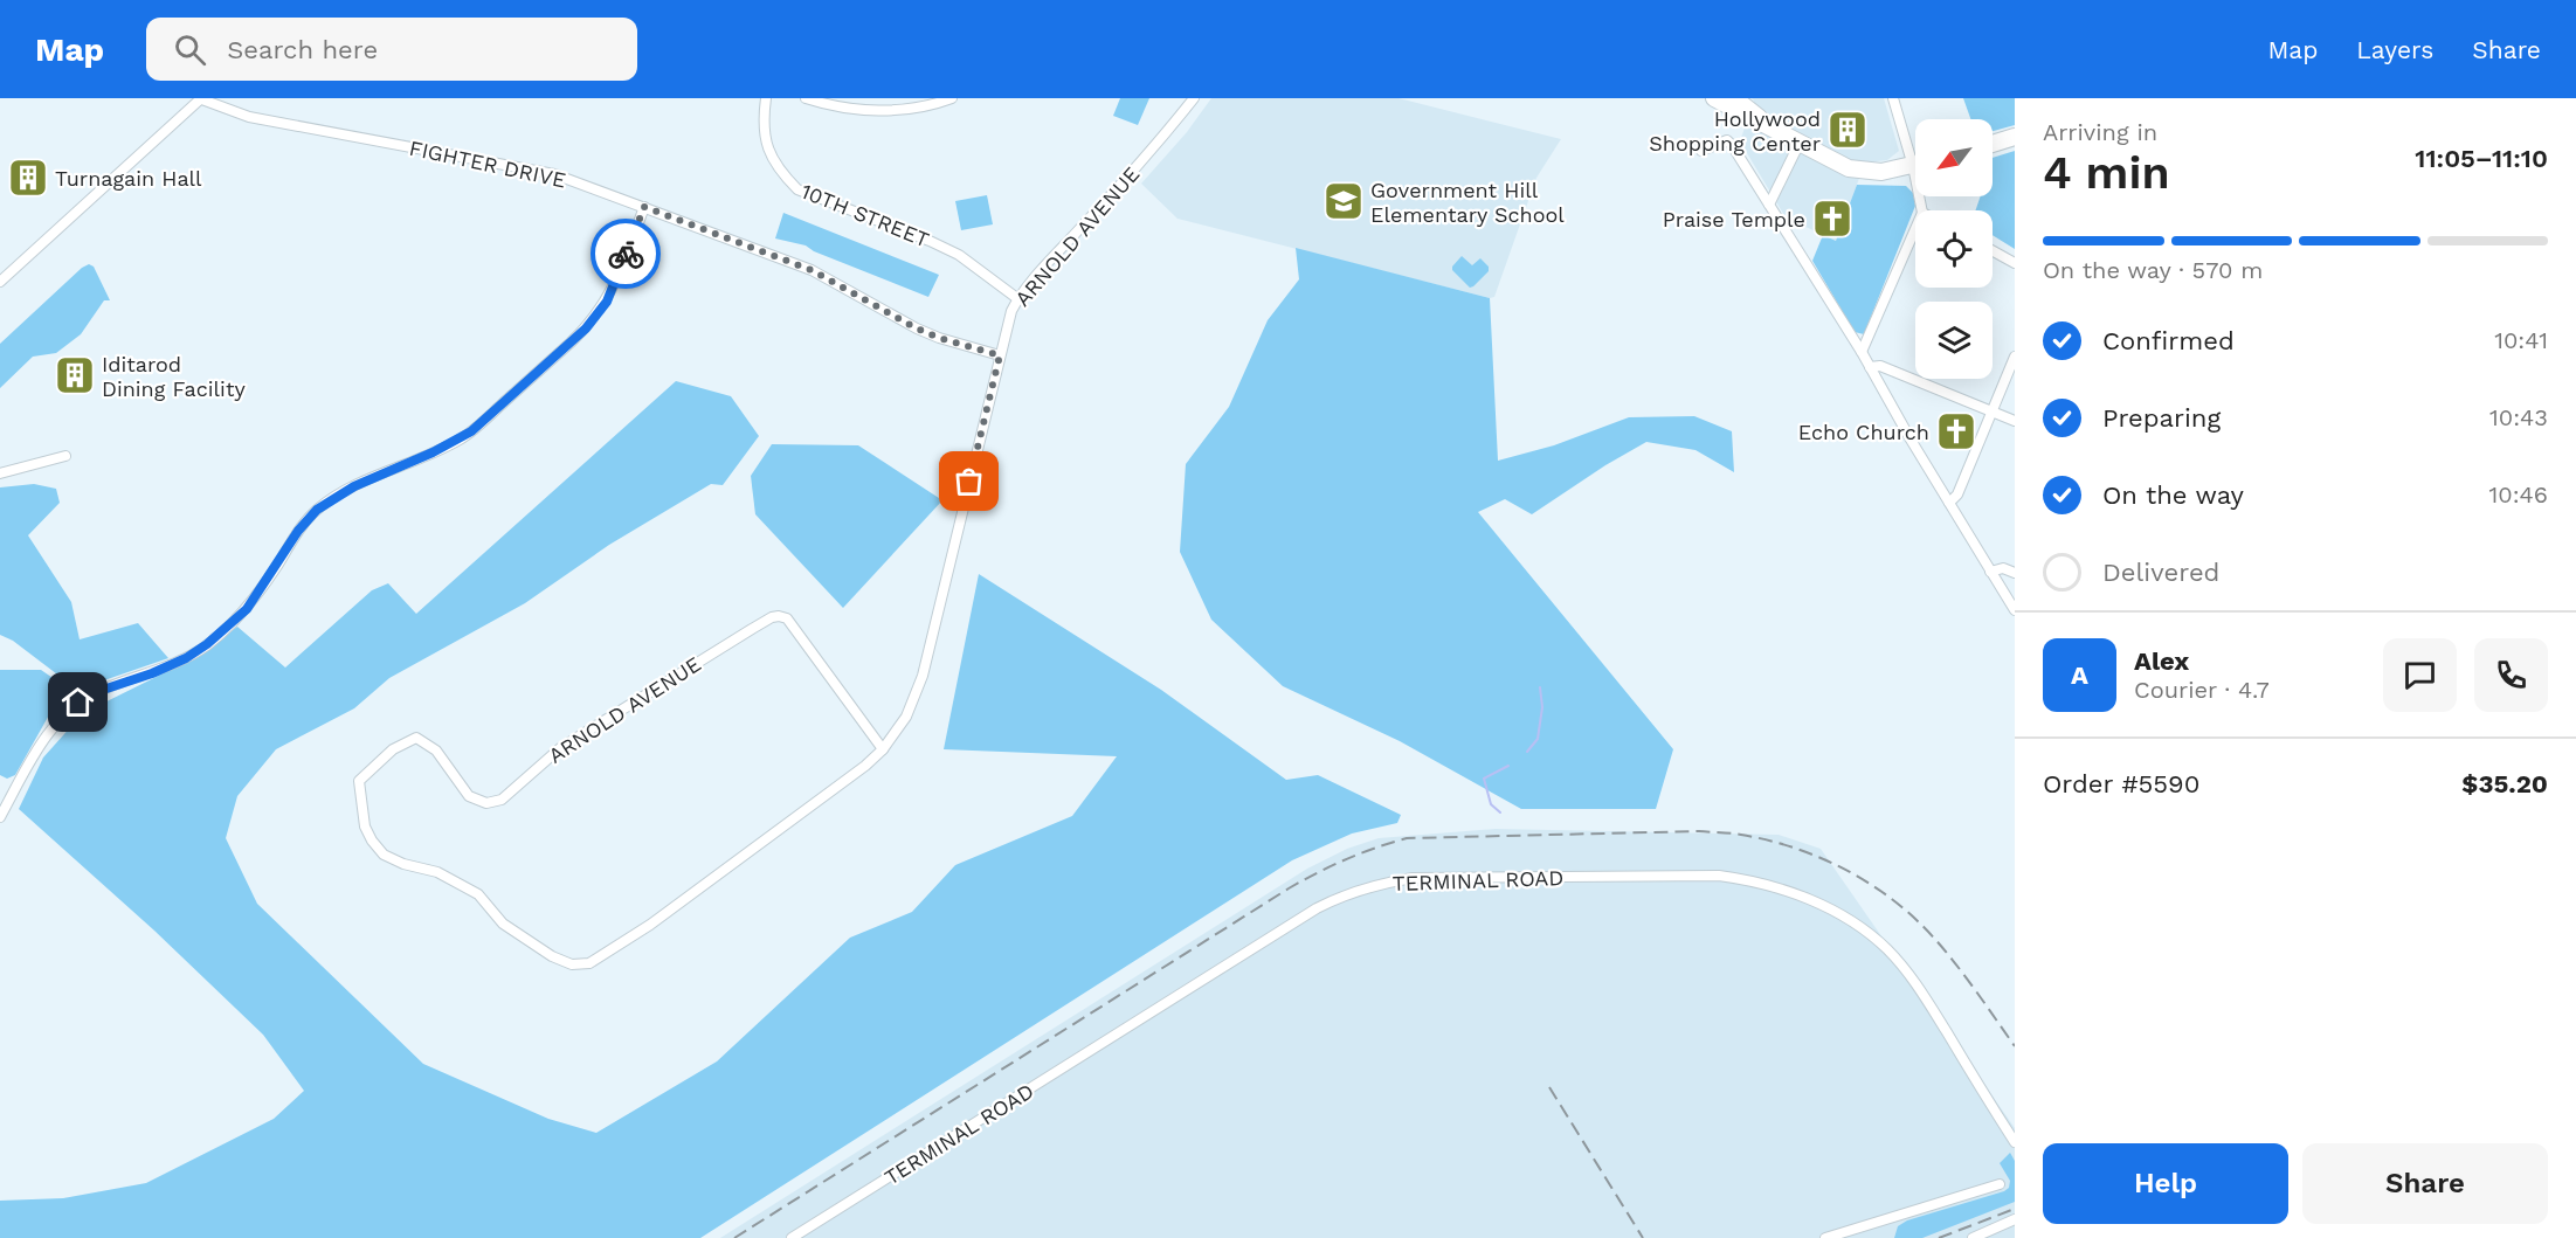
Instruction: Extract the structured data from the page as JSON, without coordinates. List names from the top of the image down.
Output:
{
  "streets": {
    "street": [
      "FIGHTER DRIVE",
      "10TH STREET",
      "ARNOLD AVENUE",
      "TERMINAL ROAD"
    ]
  },
  "crossings": [
    ["FIGHTER DRIVE", "ARNOLD AVENUE"],
    ["10TH STREET", "ARNOLD AVENUE"]
  ],
  "places": {
    "building": ["Hollywood Shopping Center", "Turnagain Hall", "Iditarod Dining Facility"],
    "school or university": ["Government Hill Elementary School"],
    "church": ["Praise Temple", "Echo Church"]
  },
  "north": "bottom left",
  "page": {
    "header": "Map",
    "search": "Search here",
    "nav": ["Map", "Layers", "Share"],
    "heading": ["4 min", "Arriving in", "11:05–11:10"],
    "panel": [
      "Alex",
      "Courier · 4.7",
      "Order #5590",
      "$35.20"
    ],
    "bar": "On the way · 570 m",
    "list": [
      ["Confirmed", "10:41"],
      ["Preparing", "10:43"],
      ["On the way", "10:46"],
      "Delivered"
    ],
    "round": "A",
    "buttons": ["Help", "Share"]
  }
}
